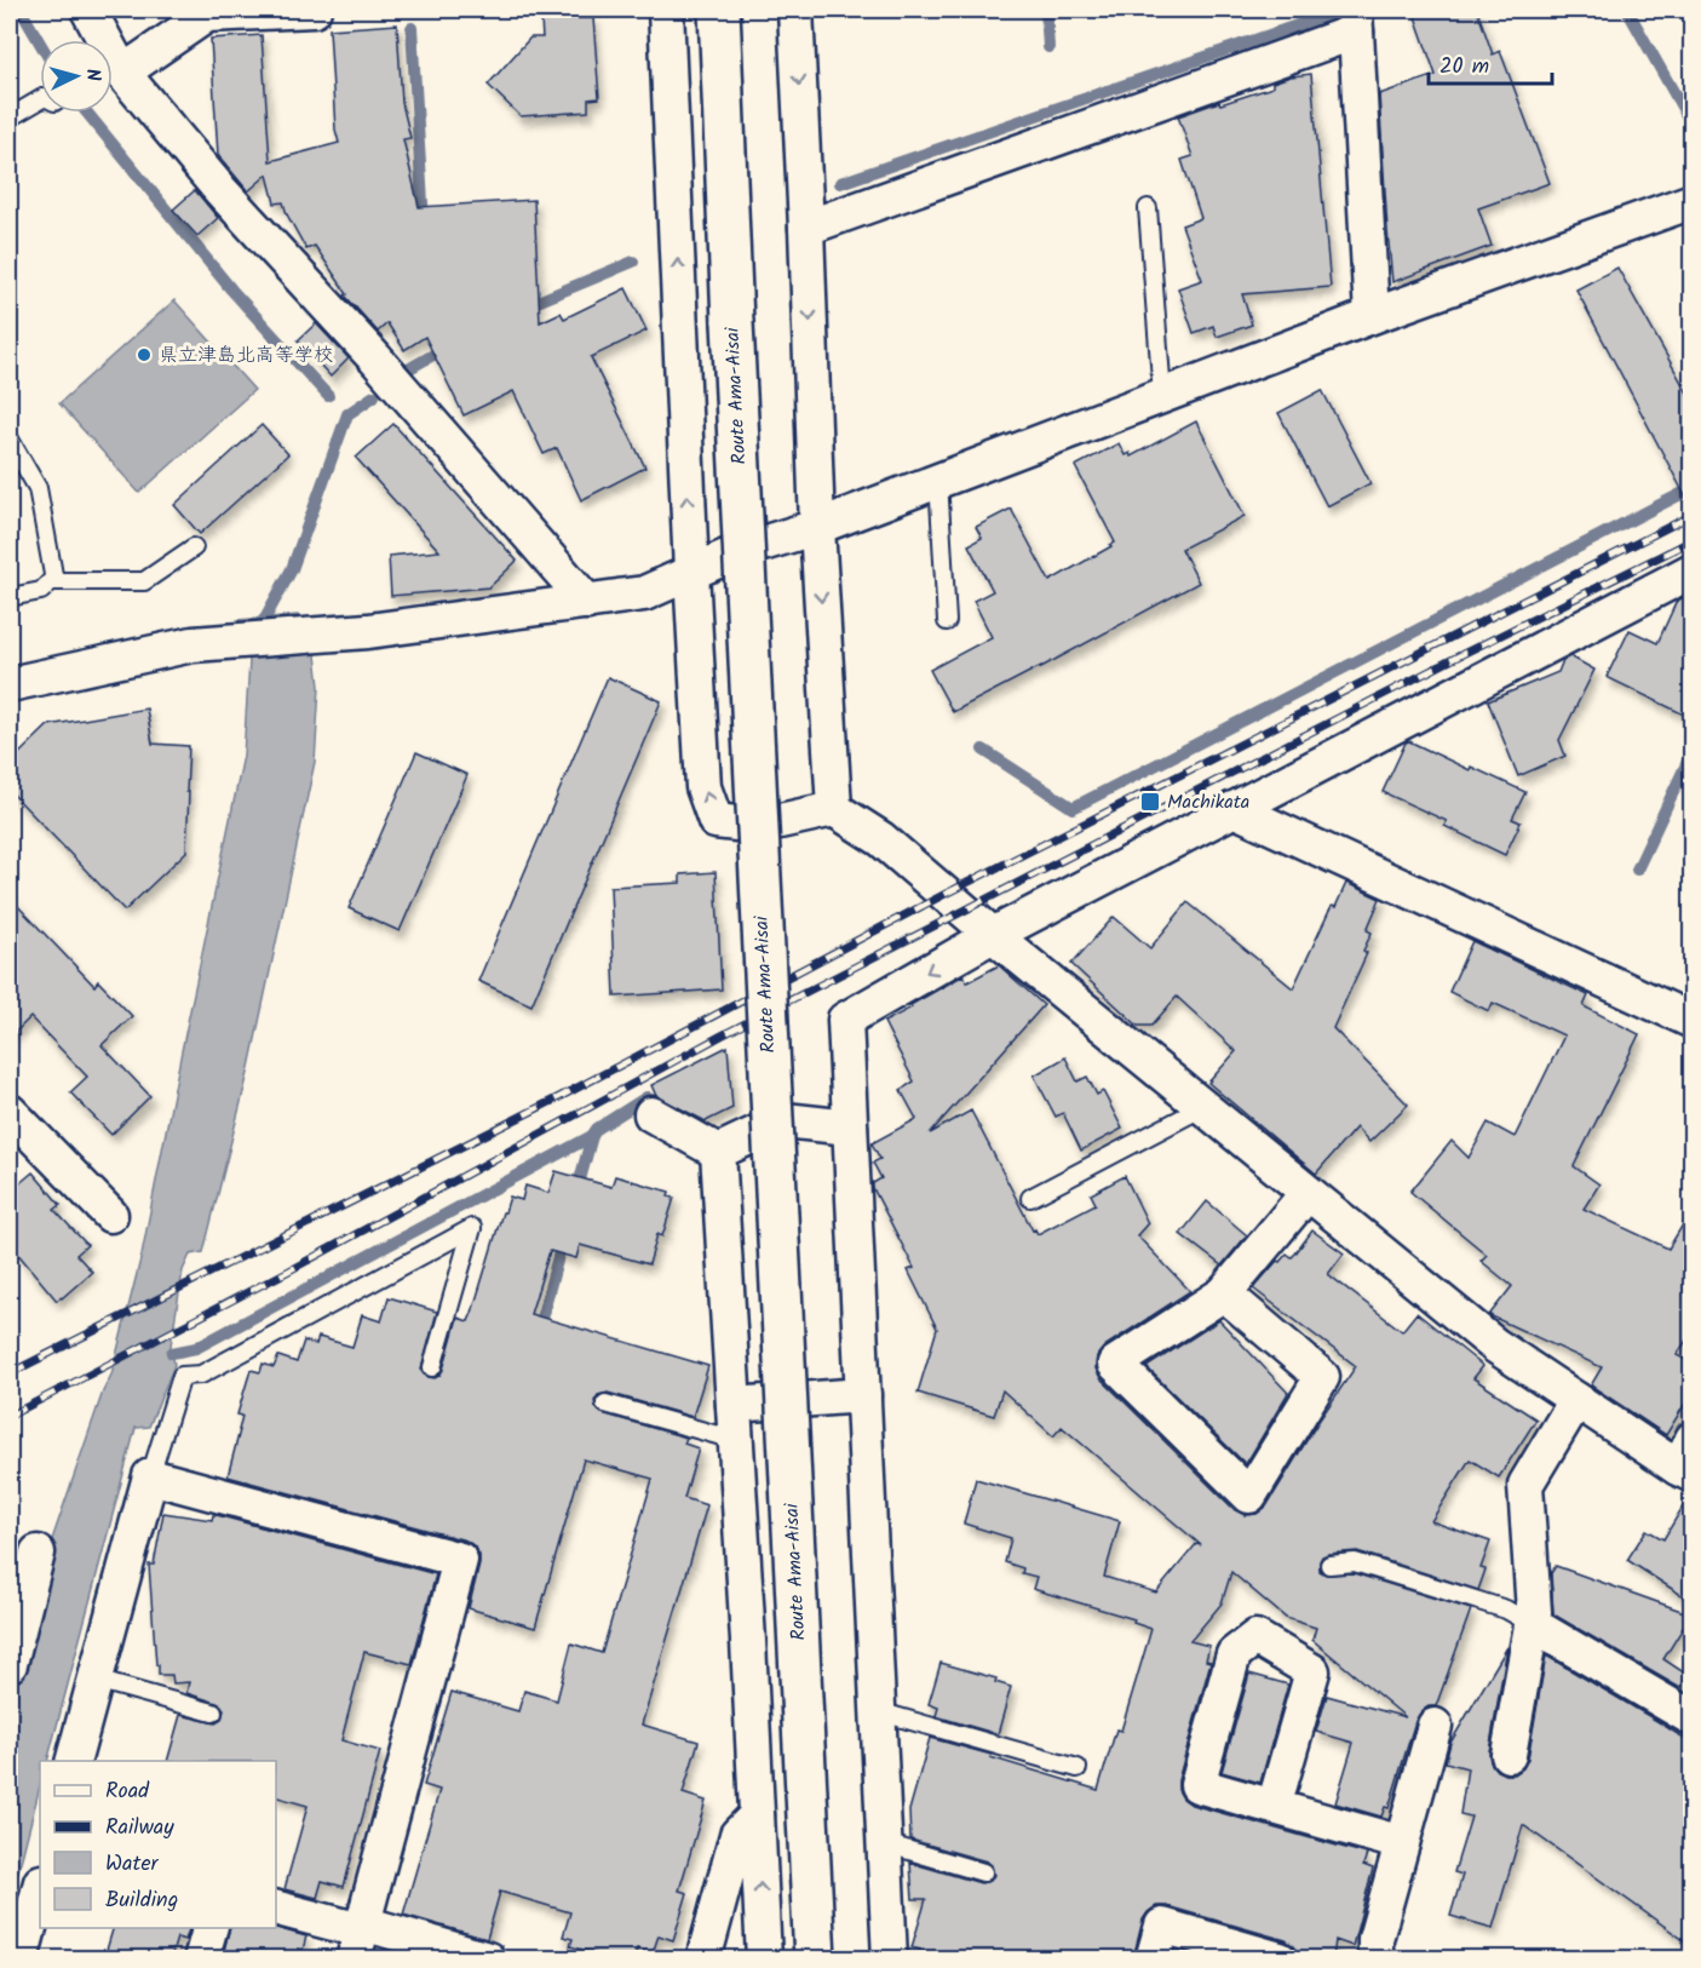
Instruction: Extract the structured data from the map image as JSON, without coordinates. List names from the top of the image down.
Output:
{
  "streets": {
    "main road": ["Route Ama-Aisai"]
  },
  "places": {
    "other": ["県立津島北高等学校"],
    "transit": ["Machikata"]
  },
  "legend": [
    "Road",
    "Railway",
    "Water",
    "Building"
  ],
  "scale_bar": "20 m",
  "north": "right"
}
